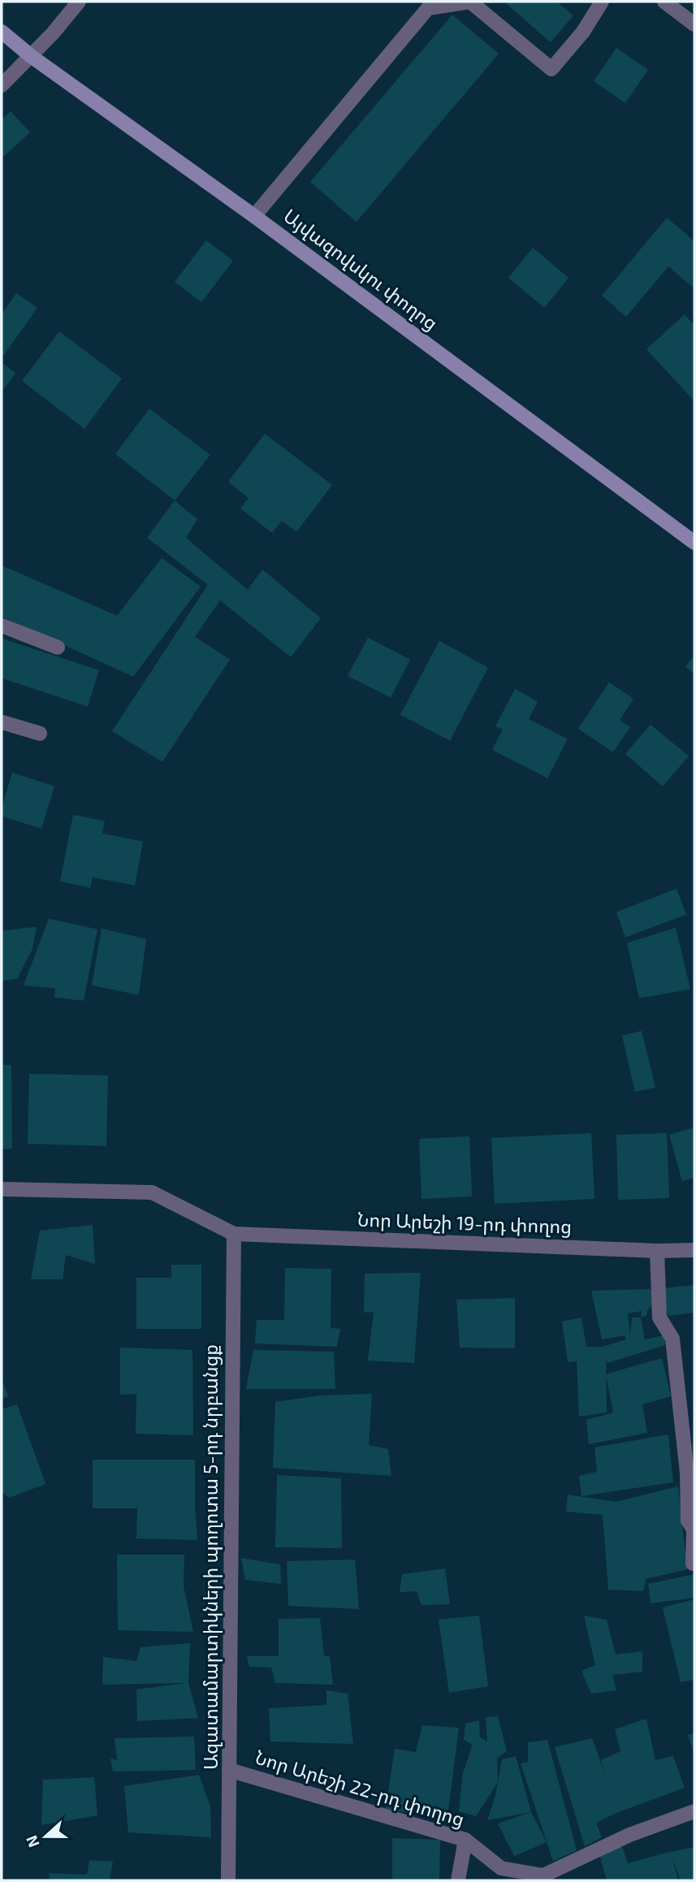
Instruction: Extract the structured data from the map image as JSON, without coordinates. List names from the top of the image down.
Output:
{
  "streets": {
    "main road": ["Այվազովսկու փողոց"],
    "street": ["Նոր Արեշի 19-րդ փողոց", "Ազատամարտիկների պողոտա 5-րդ նրբանցք", "Նոր Արեշի 22-րդ փողոց"]
  },
  "crossings": [
    ["Նոր Արեշի 19-րդ փողոց", "Ազատամարտիկների պողոտա 5-րդ նրբանցք"],
    ["Ազատամարտիկների պողոտա 5-րդ նրբանցք", "Նոր Արեշի 22-րդ փողոց"]
  ],
  "north": "left"
}
